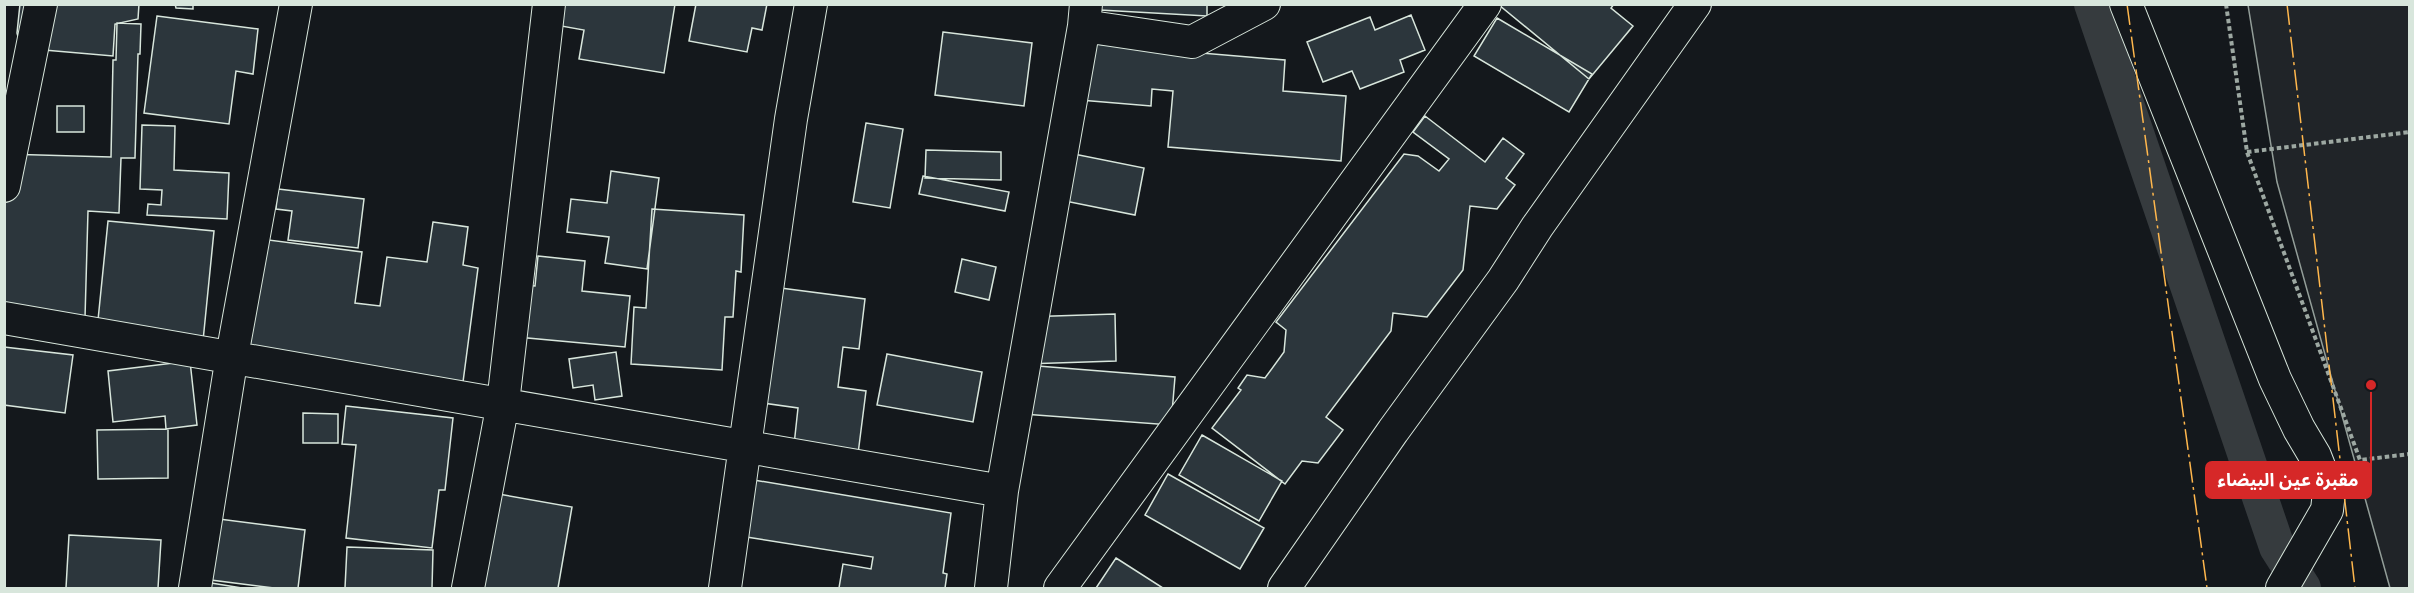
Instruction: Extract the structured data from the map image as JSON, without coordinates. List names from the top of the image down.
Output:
{
  "places": ["مقبرة عين البيضاء"]
}
